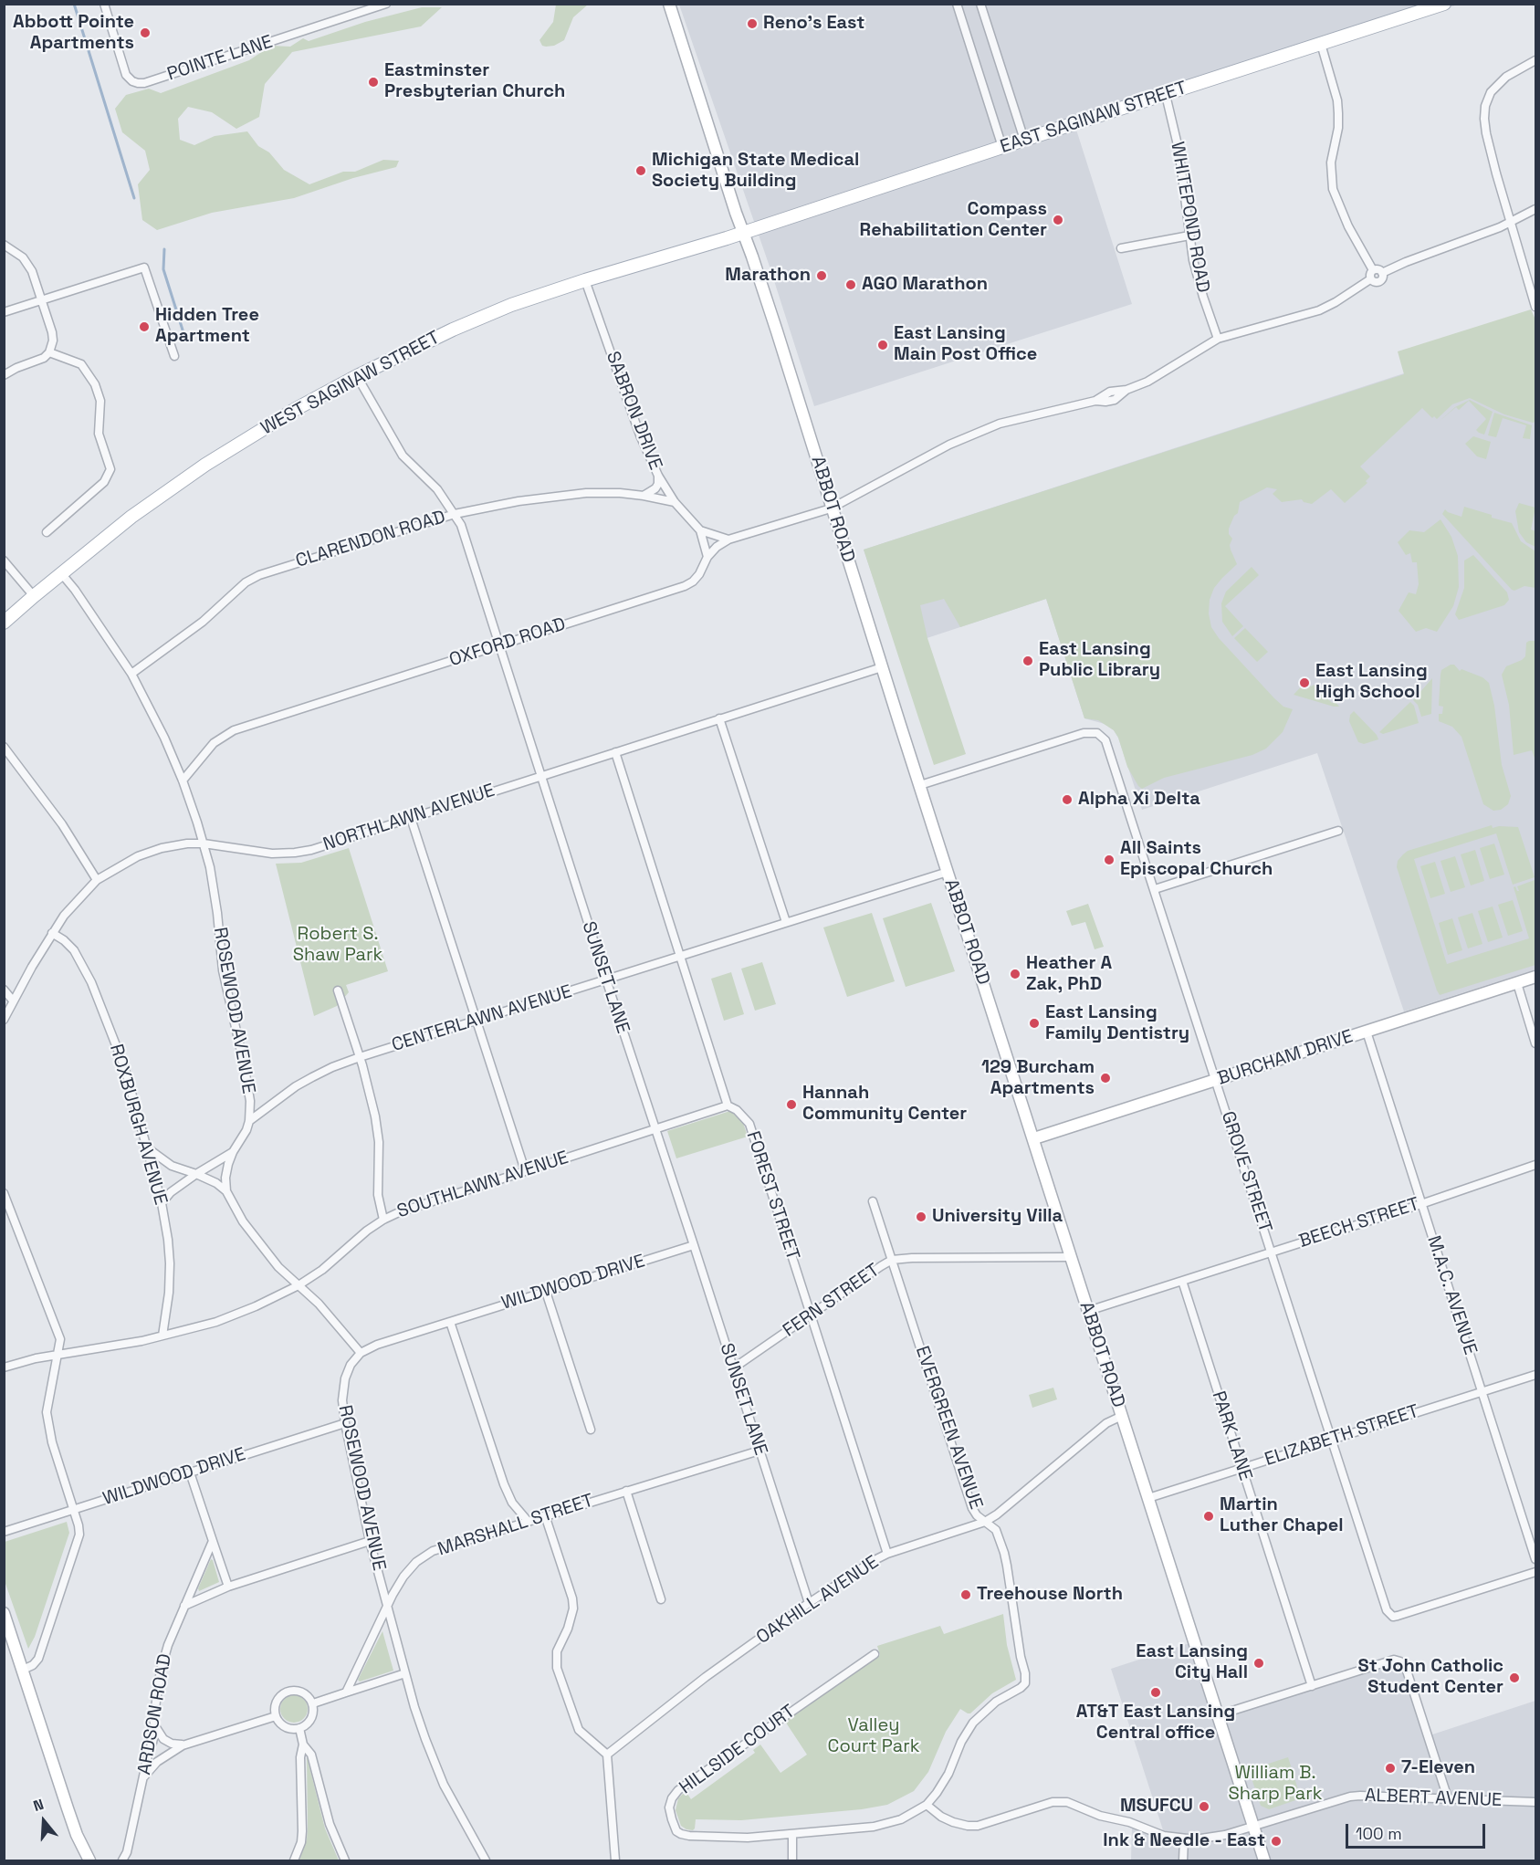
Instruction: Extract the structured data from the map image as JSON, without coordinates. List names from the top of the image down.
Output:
{
  "streets": {
    "main road": [
      "EAST SAGINAW STREET",
      "WEST SAGINAW STREET",
      "ABBOT ROAD",
      "BURCHAM DRIVE"
    ],
    "street": [
      "POINTE LANE",
      "WHITEPOND ROAD",
      "SABRON DRIVE",
      "CLARENDON ROAD",
      "OXFORD ROAD",
      "NORTHLAWN AVENUE",
      "SUNSET LANE",
      "ROSEWOOD AVENUE",
      "CENTERLAWN AVENUE",
      "ROXBURGH AVENUE",
      "GROVE STREET",
      "SOUTHLAWN AVENUE",
      "FOREST STREET",
      "BEECH STREET",
      "WILDWOOD DRIVE",
      "M.A.C. AVENUE",
      "FERN STREET",
      "EVERGREEN AVENUE",
      "PARK LANE",
      "ELIZABETH STREET",
      "MARSHALL STREET",
      "OAKHILL AVENUE",
      "ARDSON ROAD",
      "HILLSIDE COURT",
      "ALBERT AVENUE"
    ]
  },
  "crossings": [
    ["EAST SAGINAW STREET", "WHITEPOND ROAD"],
    ["EAST SAGINAW STREET", "WEST SAGINAW STREET"],
    ["EAST SAGINAW STREET", "ABBOT ROAD"],
    ["WHITEPOND ROAD", "OXFORD ROAD"],
    ["WEST SAGINAW STREET", "SABRON DRIVE"],
    ["WEST SAGINAW STREET", "ABBOT ROAD"],
    ["WEST SAGINAW STREET", "SUNSET LANE"],
    ["WEST SAGINAW STREET", "ROSEWOOD AVENUE"],
    ["SABRON DRIVE", "CLARENDON ROAD"],
    ["SABRON DRIVE", "OXFORD ROAD"],
    ["ABBOT ROAD", "OXFORD ROAD"],
    ["ABBOT ROAD", "NORTHLAWN AVENUE"],
    ["ABBOT ROAD", "CENTERLAWN AVENUE"],
    ["ABBOT ROAD", "BURCHAM DRIVE"],
    ["ABBOT ROAD", "GROVE STREET"],
    ["ABBOT ROAD", "BEECH STREET"],
    ["ABBOT ROAD", "FERN STREET"],
    ["ABBOT ROAD", "ELIZABETH STREET"],
    ["ABBOT ROAD", "OAKHILL AVENUE"],
    ["ABBOT ROAD", "ALBERT AVENUE"],
    ["CLARENDON ROAD", "SUNSET LANE"],
    ["CLARENDON ROAD", "ROSEWOOD AVENUE"],
    ["OXFORD ROAD", "SUNSET LANE"],
    ["OXFORD ROAD", "ROSEWOOD AVENUE"],
    ["NORTHLAWN AVENUE", "SUNSET LANE"],
    ["NORTHLAWN AVENUE", "ROSEWOOD AVENUE"],
    ["NORTHLAWN AVENUE", "ROXBURGH AVENUE"],
    ["SUNSET LANE", "CENTERLAWN AVENUE"],
    ["SUNSET LANE", "SOUTHLAWN AVENUE"],
    ["SUNSET LANE", "WILDWOOD DRIVE"],
    ["SUNSET LANE", "FERN STREET"],
    ["SUNSET LANE", "MARSHALL STREET"],
    ["SUNSET LANE", "OAKHILL AVENUE"],
    ["ROSEWOOD AVENUE", "CENTERLAWN AVENUE"],
    ["ROSEWOOD AVENUE", "WILDWOOD DRIVE"],
    ["ROSEWOOD AVENUE", "MARSHALL STREET"],
    ["BURCHAM DRIVE", "GROVE STREET"],
    ["BURCHAM DRIVE", "M.A.C. AVENUE"],
    ["ROXBURGH AVENUE", "SOUTHLAWN AVENUE"],
    ["GROVE STREET", "BEECH STREET"],
    ["GROVE STREET", "ELIZABETH STREET"],
    ["SOUTHLAWN AVENUE", "FOREST STREET"],
    ["FOREST STREET", "FERN STREET"],
    ["FOREST STREET", "OAKHILL AVENUE"],
    ["BEECH STREET", "M.A.C. AVENUE"],
    ["BEECH STREET", "PARK LANE"],
    ["M.A.C. AVENUE", "ELIZABETH STREET"],
    ["FERN STREET", "EVERGREEN AVENUE"],
    ["EVERGREEN AVENUE", "OAKHILL AVENUE"],
    ["EVERGREEN AVENUE", "HILLSIDE COURT"],
    ["EVERGREEN AVENUE", "ALBERT AVENUE"],
    ["PARK LANE", "ELIZABETH STREET"],
    ["HILLSIDE COURT", "ALBERT AVENUE"]
  ],
  "parks": ["Robert S. Shaw Park", "Valley Court Park", "William B. Sharp Park"],
  "places": [
    "Reno's East",
    "Abbott Pointe Apartments",
    "Eastminster Presbyterian Church",
    "Michigan State Medical Society Building",
    "Compass Rehabilitation Center",
    "Marathon",
    "AGO Marathon",
    "Hidden Tree Apartment",
    "East Lansing Main Post Office",
    "East Lansing Public Library",
    "East Lansing High School",
    "Alpha Xi Delta",
    "All Saints Episcopal Church",
    "Heather A Zak, PhD",
    "East Lansing Family Dentistry",
    "129 Burcham Apartments",
    "Hannah Community Center",
    "University Villa",
    "Martin Luther Chapel",
    "Treehouse North",
    "East Lansing City Hall",
    "St John Catholic Student Center",
    "AT&T East Lansing Central office",
    "7-Eleven",
    "MSUFCU",
    "Ink & Needle - East"
  ],
  "scale_bar": "100 m",
  "north": "top"
}
